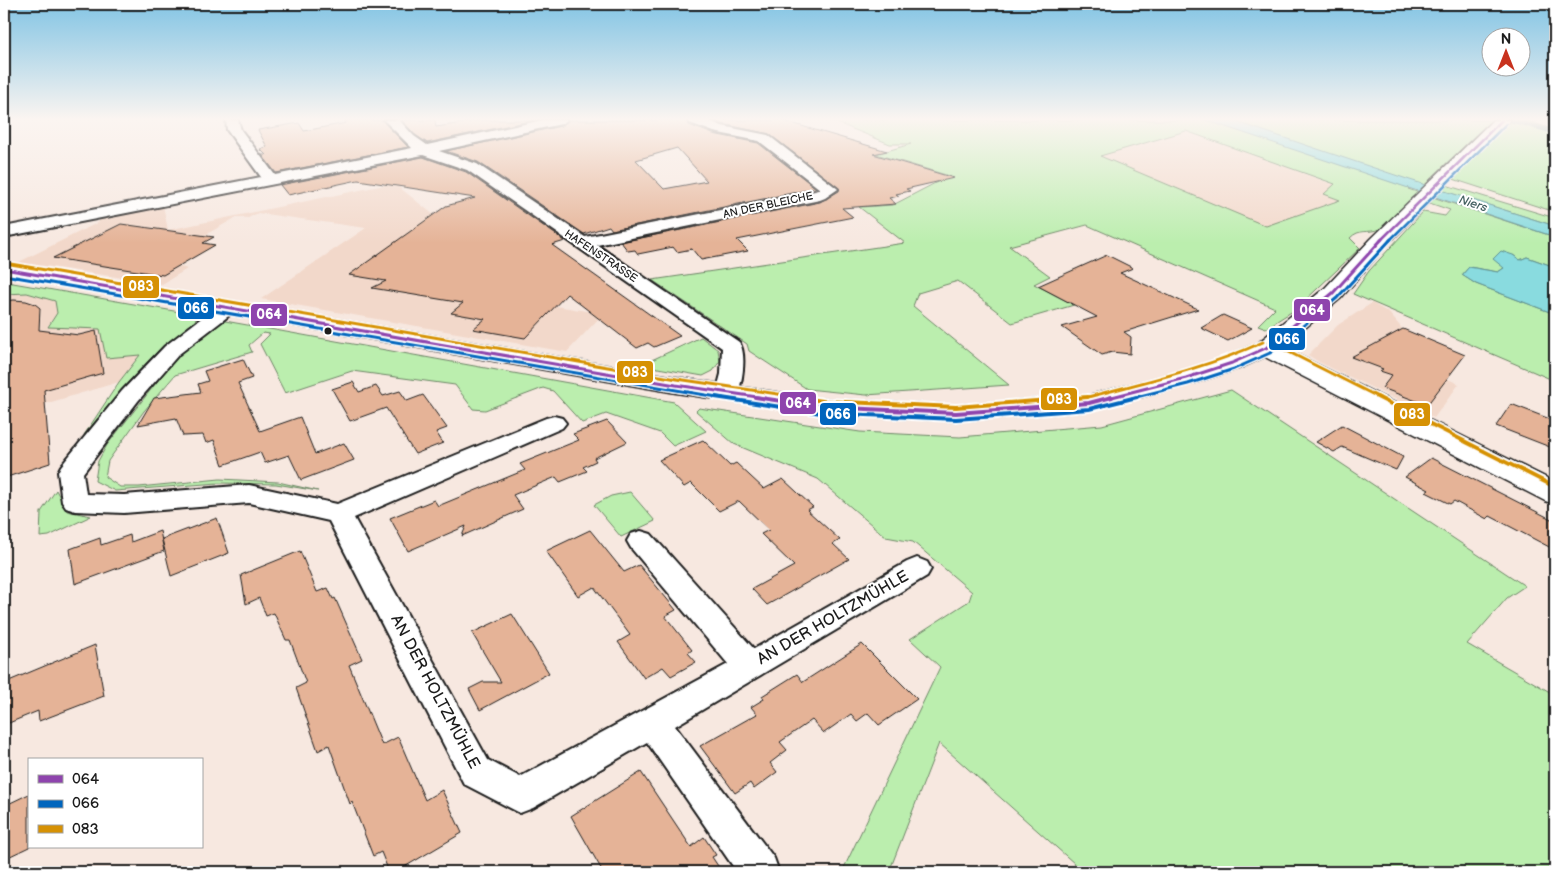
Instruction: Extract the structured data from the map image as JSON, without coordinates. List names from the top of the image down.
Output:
{
  "streets": {
    "street": ["AN DER BLEICHE", "HAFENSTRASSE", "AN DER HOLTZMÜHLE"]
  },
  "crossings": [
    ["AN DER BLEICHE", "HAFENSTRASSE"]
  ],
  "water": ["Niers"],
  "lines": ["transit line 064", "transit line 066", "transit line 083"],
  "legend": ["064", "066", "083"],
  "north": "top"
}
